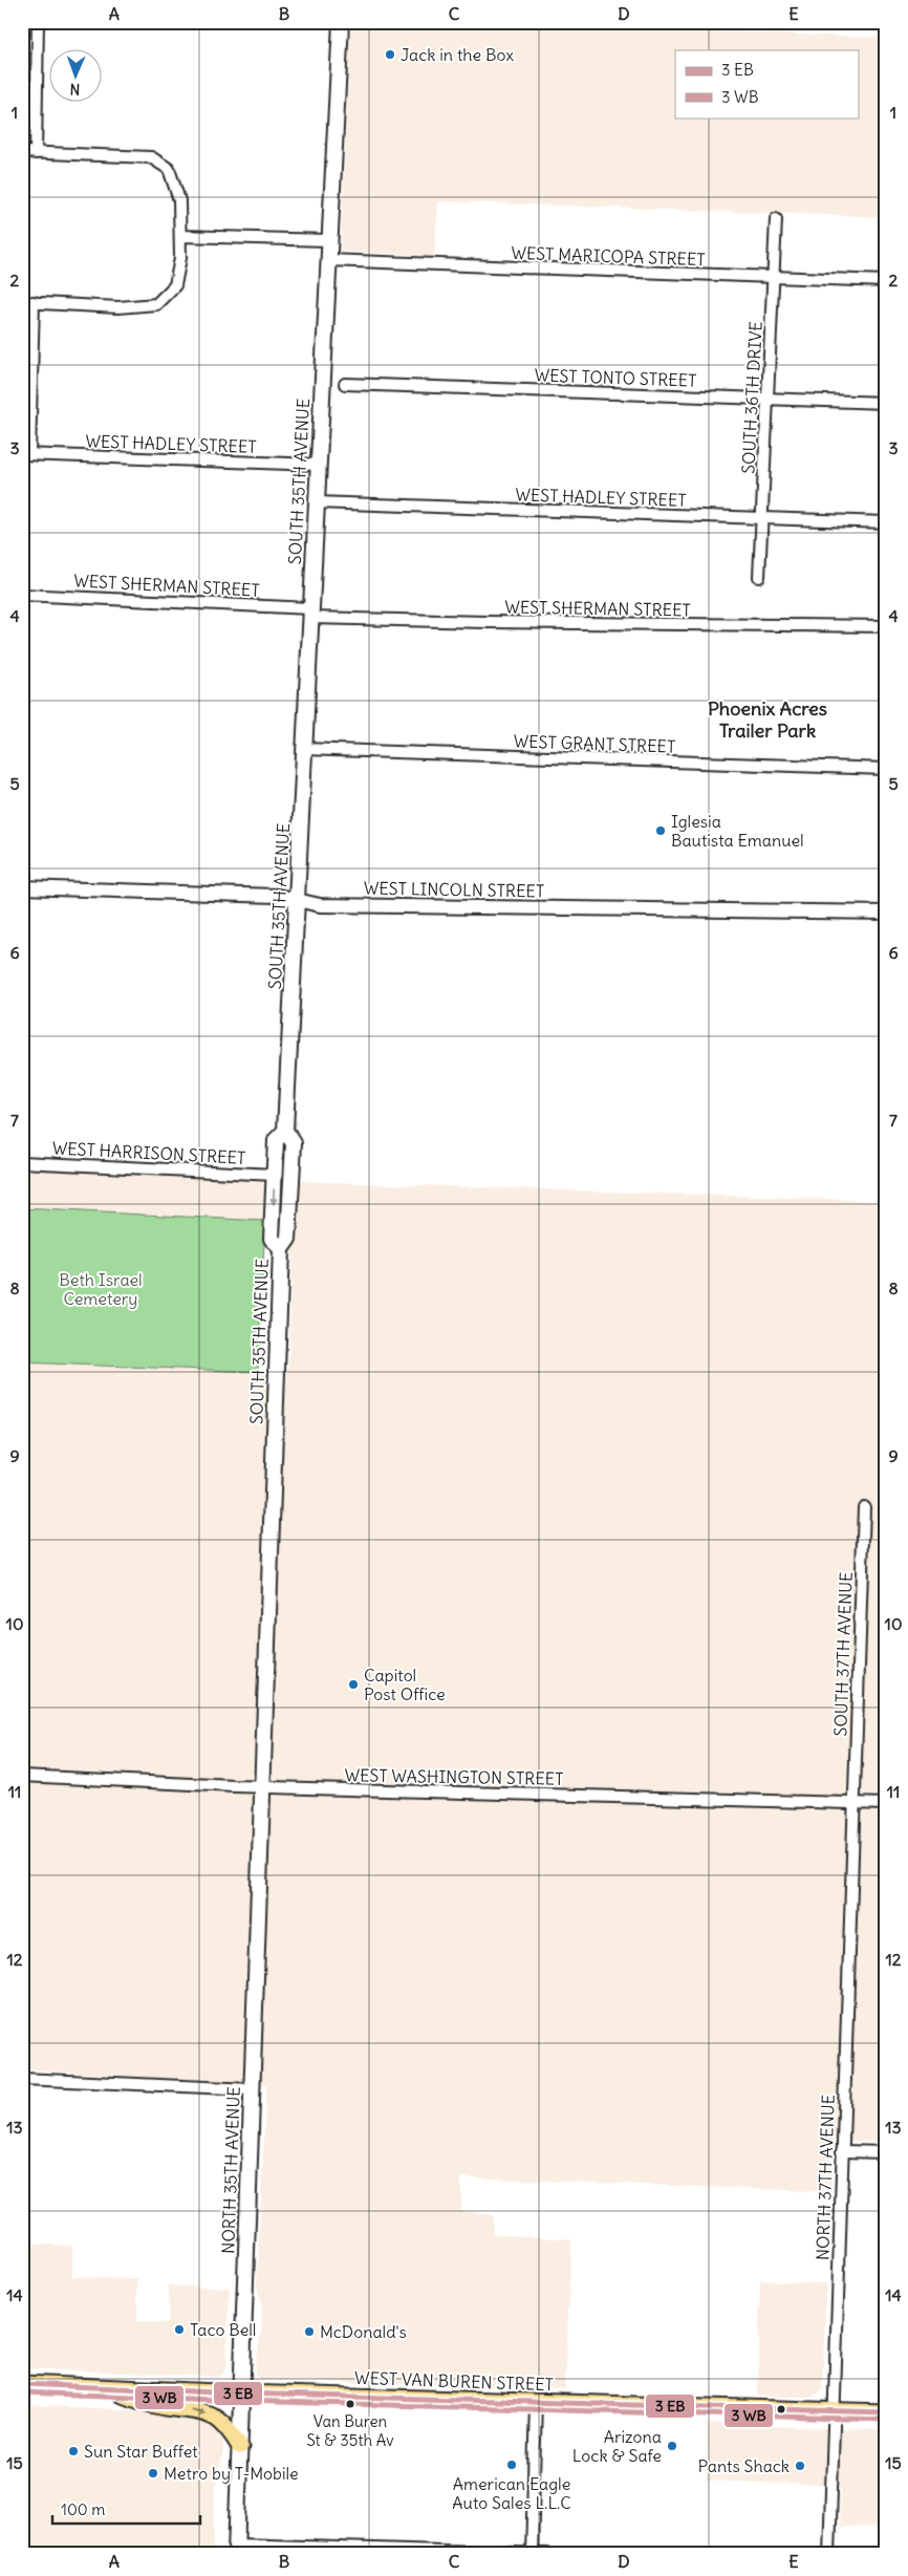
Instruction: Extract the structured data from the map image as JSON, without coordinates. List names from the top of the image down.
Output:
{
  "streets": {
    "main road": ["SOUTH 35TH AVENUE", "NORTH 35TH AVENUE", "WEST VAN BUREN STREET"],
    "street": [
      "WEST MARICOPA STREET",
      "WEST TONTO STREET",
      "SOUTH 36TH DRIVE",
      "WEST HADLEY STREET",
      "WEST SHERMAN STREET",
      "WEST GRANT STREET",
      "WEST LINCOLN STREET",
      "WEST HARRISON STREET",
      "SOUTH 37TH AVENUE",
      "WEST WASHINGTON STREET",
      "NORTH 37TH AVENUE"
    ]
  },
  "crossings": [
    ["WEST MARICOPA STREET", "SOUTH 36TH DRIVE"],
    ["WEST MARICOPA STREET", "SOUTH 35TH AVENUE"],
    ["WEST TONTO STREET", "SOUTH 36TH DRIVE"],
    ["SOUTH 36TH DRIVE", "WEST HADLEY STREET"],
    ["WEST HADLEY STREET", "SOUTH 35TH AVENUE"],
    ["SOUTH 35TH AVENUE", "WEST SHERMAN STREET"],
    ["SOUTH 35TH AVENUE", "WEST GRANT STREET"],
    ["SOUTH 35TH AVENUE", "WEST LINCOLN STREET"],
    ["SOUTH 35TH AVENUE", "WEST WASHINGTON STREET"],
    ["SOUTH 35TH AVENUE", "NORTH 35TH AVENUE"],
    ["SOUTH 37TH AVENUE", "WEST WASHINGTON STREET"],
    ["SOUTH 37TH AVENUE", "NORTH 37TH AVENUE"],
    ["WEST WASHINGTON STREET", "NORTH 35TH AVENUE"],
    ["WEST WASHINGTON STREET", "NORTH 37TH AVENUE"],
    ["NORTH 35TH AVENUE", "WEST VAN BUREN STREET"],
    ["NORTH 37TH AVENUE", "WEST VAN BUREN STREET"]
  ],
  "districts": ["Phoenix Acres Trailer Park"],
  "parks": ["Beth Israel Cemetery"],
  "places": [
    "Jack in the Box",
    "Iglesia Bautista Emanuel",
    "Capitol Post Office",
    "Taco Bell",
    "McDonald's",
    "Van Buren St & 35th Av",
    "Arizona Lock & Safe",
    "Sun Star Buffet",
    "American Eagle Auto Sales L.L.C",
    "Pants Shack",
    "Metro by T-Mobile"
  ],
  "legend": ["3 EB", "3 WB"],
  "scale_bar": "100 m",
  "north": "bottom",
  "grid": {
    "columns": [
      "A",
      "B",
      "C",
      "D",
      "E"
    ],
    "rows": [
      "1",
      "2",
      "3",
      "4",
      "5",
      "6",
      "7",
      "8",
      "9",
      "10",
      "11",
      "12",
      "13",
      "14",
      "15"
    ]
  }
}
